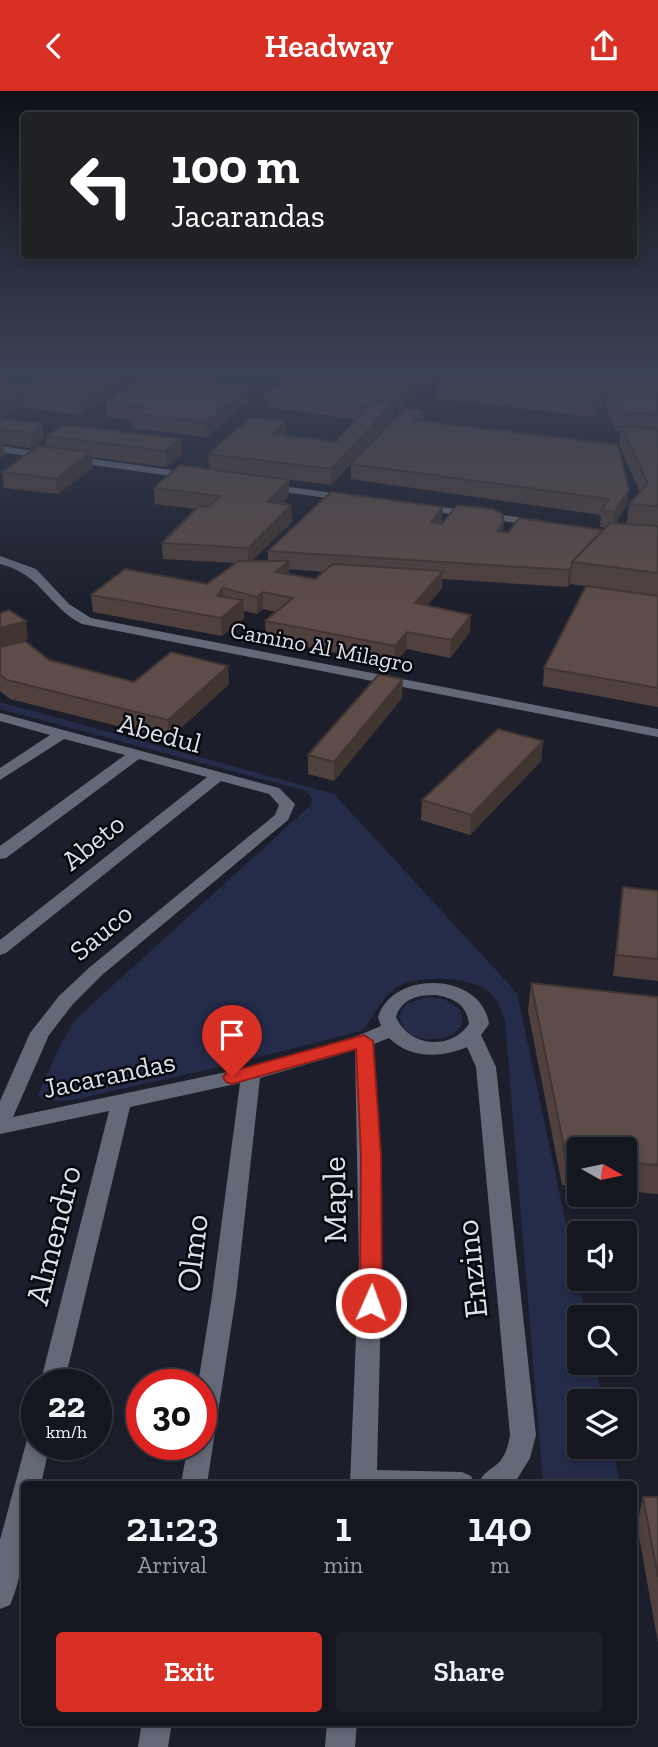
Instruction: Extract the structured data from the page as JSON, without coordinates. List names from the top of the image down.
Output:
{
  "streets": {
    "street": [
      "Camino Al Milagro",
      "Abedul",
      "Abeto",
      "Sauco",
      "Jacarandas",
      "Maple",
      "Almendro",
      "Olmo",
      "Enzino"
    ]
  },
  "crossings": [
    ["Abedul", "Abeto"],
    ["Abedul", "Sauco"],
    ["Sauco", "Jacarandas"],
    ["Jacarandas", "Maple"],
    ["Jacarandas", "Almendro"],
    ["Jacarandas", "Olmo"],
    ["Jacarandas", "Enzino"]
  ],
  "north": "right",
  "page": {
    "header": "Headway",
    "turn": ["100 m", "Jacarandas"],
    "speed": "22 km/h",
    "limit": "30",
    "eta": [
      "21:23",
      "Arrival",
      "1",
      "min",
      "140",
      "m"
    ],
    "buttons": ["Exit", "Share"]
  }
}
